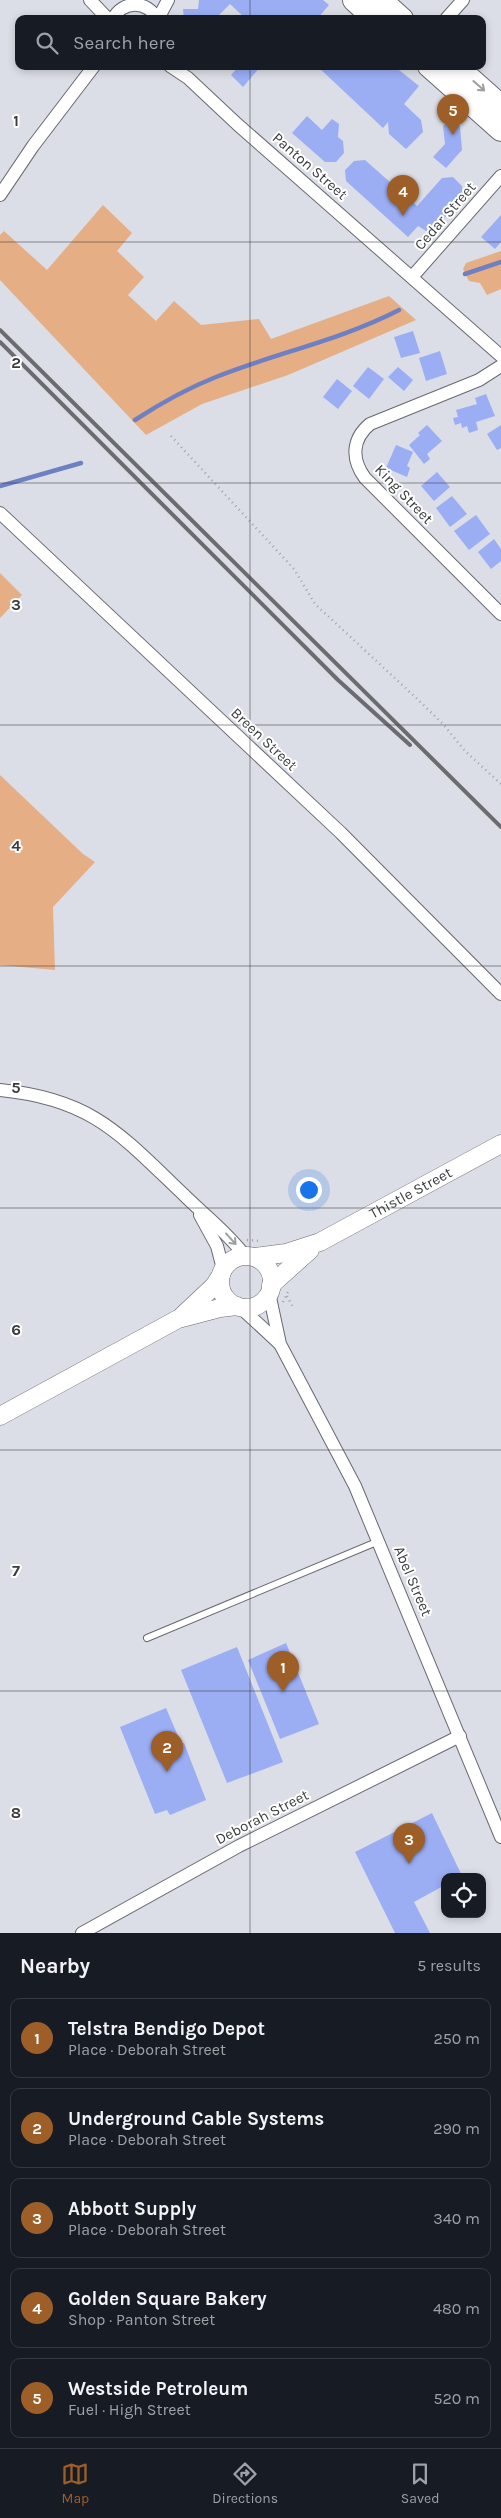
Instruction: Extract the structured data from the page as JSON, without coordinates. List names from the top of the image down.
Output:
{
  "streets": {
    "street": [
      "Panton Street",
      "Cedar Street",
      "King Street",
      "Breen Street",
      "Thistle Street",
      "Abel Street",
      "Deborah Street"
    ]
  },
  "crossings": [
    ["Panton Street", "Cedar Street"],
    ["Thistle Street", "Abel Street"],
    ["Abel Street", "Deborah Street"]
  ],
  "page": {
    "search": "Search here",
    "pins": [
      "5",
      "4",
      "1",
      "2",
      "3"
    ],
    "heading": ["Nearby", "5 results"],
    "list": [
      {
        "mark": "1",
        "name": "Telstra Bendigo Depot",
        "note": "Place · Deborah Street",
        "value": "250 m"
      },
      {
        "mark": "2",
        "name": "Underground Cable Systems",
        "note": "Place · Deborah Street",
        "value": "290 m"
      },
      {
        "mark": "3",
        "name": "Abbott Supply",
        "note": "Place · Deborah Street",
        "value": "340 m"
      },
      {
        "mark": "4",
        "name": "Golden Square Bakery",
        "note": "Shop · Panton Street",
        "value": "480 m"
      },
      {
        "mark": "5",
        "name": "Westside Petroleum",
        "note": "Fuel · High Street",
        "value": "520 m"
      }
    ],
    "nav": ["Map", "Directions", "Saved"]
  },
  "grid": {
    "rows": [
      "1",
      "2",
      "3",
      "4",
      "5",
      "6",
      "7",
      "8"
    ]
  }
}
